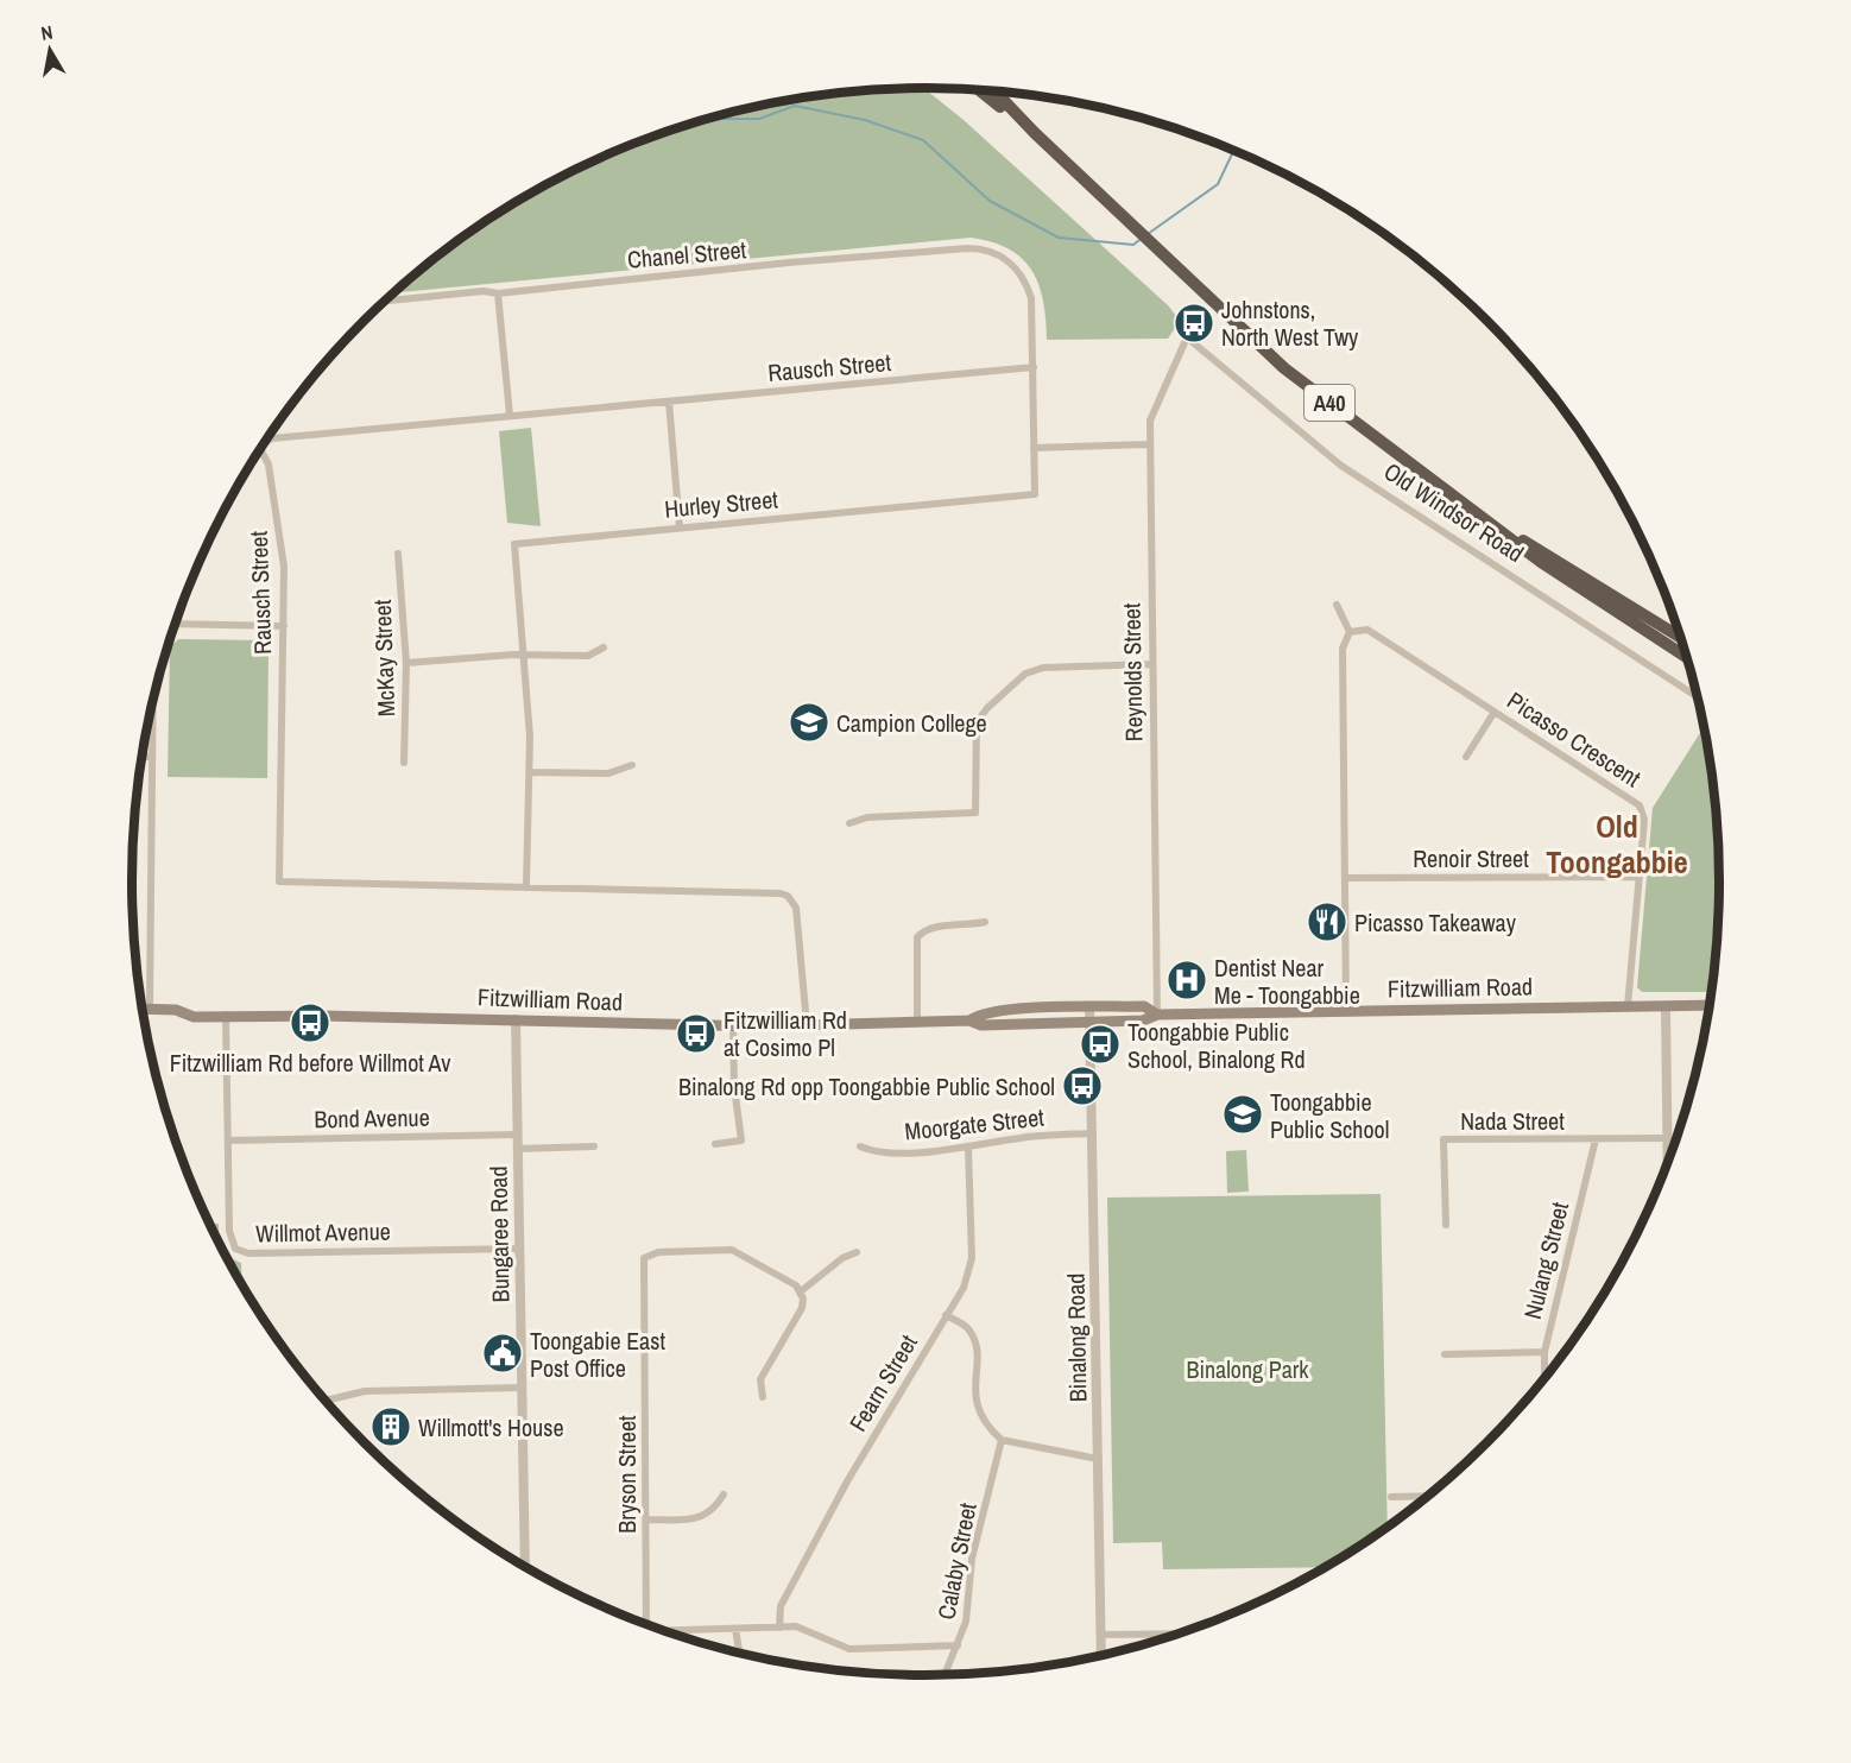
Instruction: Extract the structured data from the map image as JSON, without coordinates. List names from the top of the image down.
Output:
{
  "streets": {
    "highway": ["A40", "Old Windsor Road"],
    "main road": ["Fitzwilliam Road"],
    "street": [
      "Chanel Street",
      "Rausch Street",
      "Hurley Street",
      "McKay Street",
      "Reynolds Street",
      "Picasso Crescent",
      "Renoir Street",
      "Bond Avenue",
      "Nada Street",
      "Moorgate Street",
      "Willmot Avenue",
      "Bungaree Road",
      "Nulang Street",
      "Binalong Road",
      "Fearn Street",
      "Bryson Street",
      "Calaby Street"
    ]
  },
  "crossings": [
    ["Chanel Street", "Hurley Street"],
    ["Rausch Street", "Hurley Street"],
    ["Rausch Street", "Fitzwilliam Road"],
    ["Old Windsor Road", "Reynolds Street"],
    ["Reynolds Street", "Fitzwilliam Road"],
    ["Picasso Crescent", "Renoir Street"],
    ["Picasso Crescent", "Fitzwilliam Road"],
    ["Fitzwilliam Road", "Willmot Avenue"],
    ["Fitzwilliam Road", "Bungaree Road"],
    ["Fitzwilliam Road", "Binalong Road"],
    ["Bond Avenue", "Willmot Avenue"],
    ["Bond Avenue", "Bungaree Road"],
    ["Nada Street", "Nulang Street"],
    ["Moorgate Street", "Binalong Road"],
    ["Moorgate Street", "Fearn Street"],
    ["Willmot Avenue", "Bungaree Road"]
  ],
  "districts": ["Old Toongabbie"],
  "parks": ["Binalong Park"],
  "places": {
    "bus stop": [
      "Johnstons, North West Twy",
      "Fitzwilliam Rd before Willmot Av",
      "Fitzwilliam Rd at Cosimo Pl",
      "Toongabbie Public School, Binalong Rd",
      "Binalong Rd opp Toongabbie Public School"
    ],
    "school or university": ["Campion College", "Toongabbie Public School"],
    "restaurant": ["Picasso Takeaway"],
    "hospital": ["Dentist Near Me - Toongabbie"],
    "public building": ["Toongabie East Post Office"],
    "building": ["Willmott's House"]
  },
  "north": "top"
}
